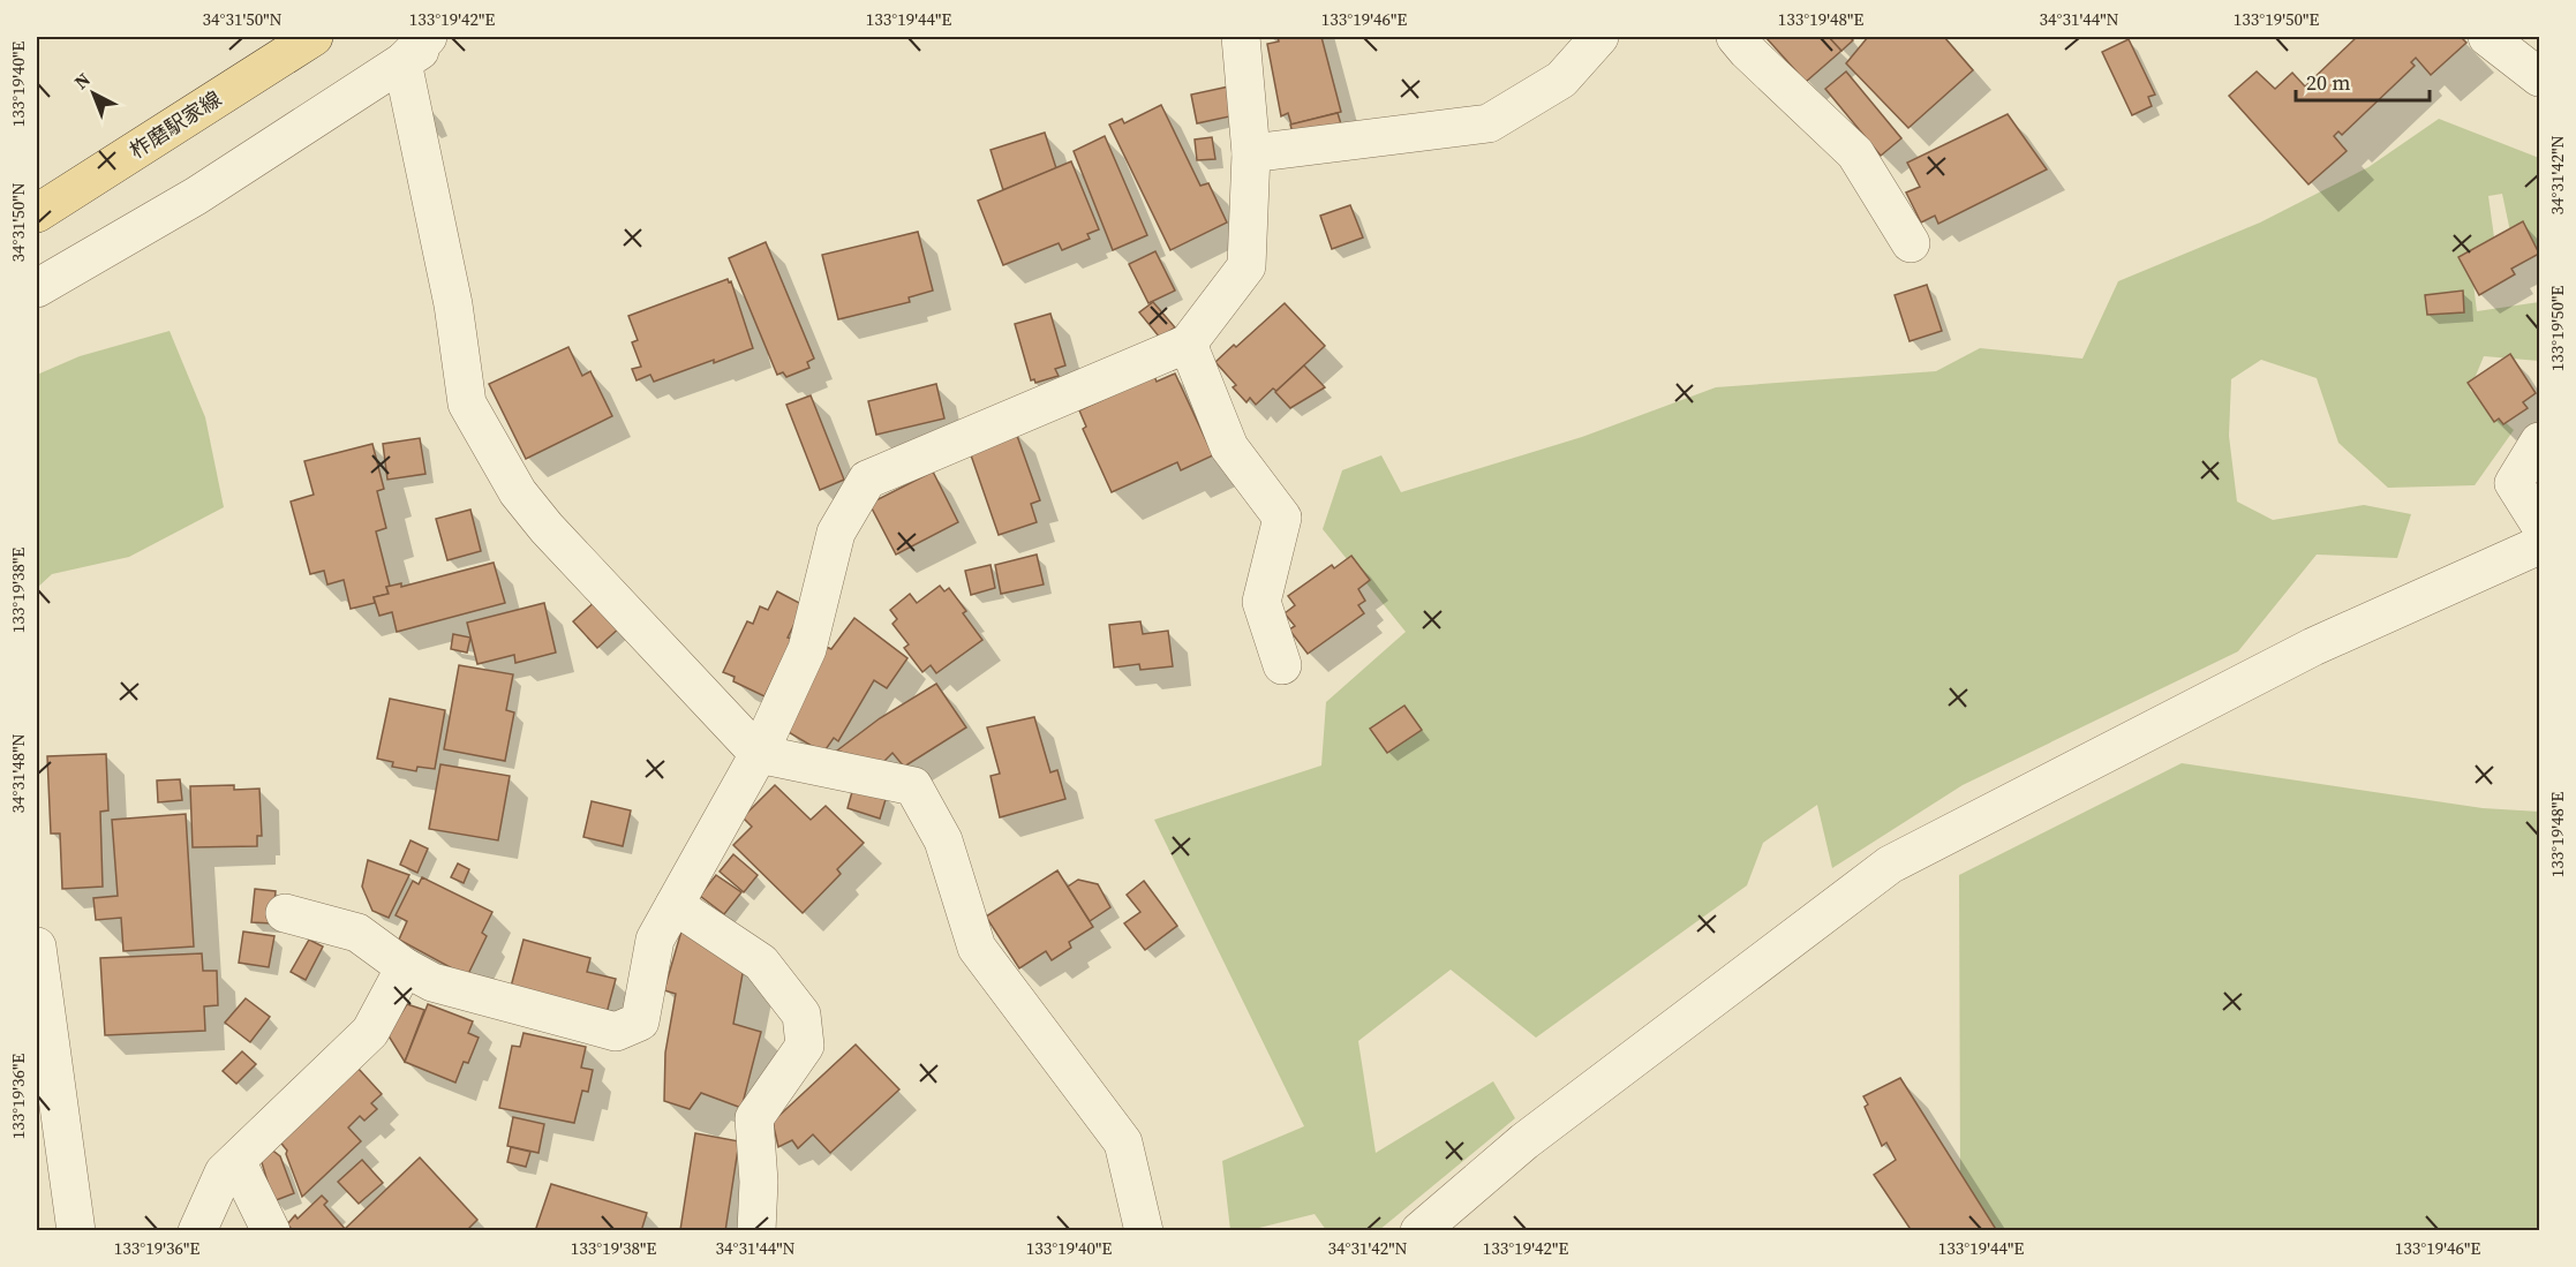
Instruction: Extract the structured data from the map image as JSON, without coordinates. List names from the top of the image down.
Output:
{
  "streets": {
    "main road": ["柞磨駅家線"]
  },
  "scale_bar": "20 m",
  "north": "top left",
  "coordinates": [
    "34°31'50\"N",
    "133°19'42\"E",
    "133°19'44\"E",
    "133°19'46\"E",
    "133°19'48\"E",
    "34°31'44\"N",
    "133°19'50\"E",
    "133°19'40\"E",
    "34°31'42\"N",
    "133°19'38\"E",
    "34°31'48\"N",
    "133°19'36\"E"
  ]
}
